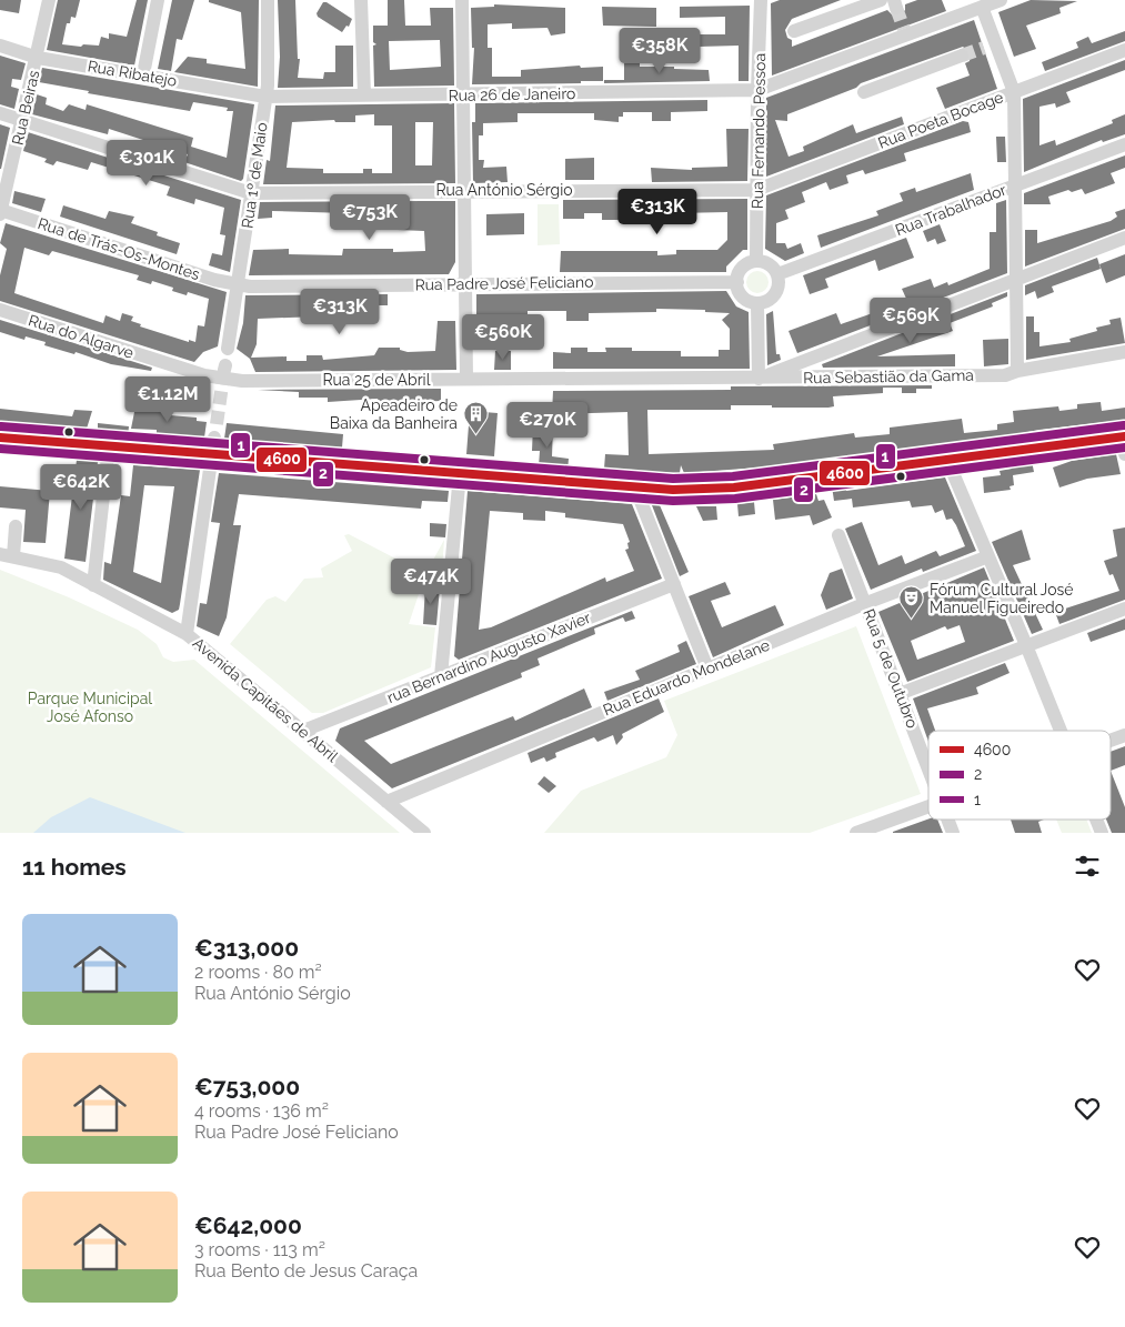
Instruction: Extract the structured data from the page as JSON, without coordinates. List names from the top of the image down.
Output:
{
  "streets": {
    "street": [
      "Rua Ribatejo",
      "Rua 26 de Janeiro",
      "Rua Beiras",
      "Rua Poeta Bocage",
      "Rua Fernando Pessoa",
      "Rua 1º de Maio",
      "Rua António Sérgio",
      "Rua Trabalhador",
      "Rua de Trás-Os-Montes",
      "Rua Padre José Feliciano",
      "Rua do Algarve",
      "Rua Sebastião da Gama",
      "Rua 25 de Abril",
      "rua Bernardino Augusto Xavier",
      "Rua 5 de Outubro",
      "Rua Eduardo Mondelane",
      "Avenida Capitães de Abril"
    ]
  },
  "crossings": [
    ["Rua Ribatejo", "Rua 26 de Janeiro"],
    ["Rua Ribatejo", "Rua Beiras"],
    ["Rua Ribatejo", "Rua 1º de Maio"],
    ["Rua 26 de Janeiro", "Rua Fernando Pessoa"],
    ["Rua 26 de Janeiro", "Rua 1º de Maio"],
    ["Rua Beiras", "Rua António Sérgio"],
    ["Rua Beiras", "Rua de Trás-Os-Montes"],
    ["Rua Poeta Bocage", "Rua Fernando Pessoa"],
    ["Rua Poeta Bocage", "Rua António Sérgio"],
    ["Rua Fernando Pessoa", "Rua António Sérgio"],
    ["Rua Fernando Pessoa", "Rua Trabalhador"],
    ["Rua Fernando Pessoa", "Rua Padre José Feliciano"],
    ["Rua 1º de Maio", "Rua António Sérgio"],
    ["Rua 1º de Maio", "Rua de Trás-Os-Montes"],
    ["Rua 1º de Maio", "Rua Padre José Feliciano"],
    ["Rua Trabalhador", "Rua Padre José Feliciano"],
    ["Rua de Trás-Os-Montes", "Rua Padre José Feliciano"],
    ["Rua do Algarve", "Rua 25 de Abril"],
    ["Rua Sebastião da Gama", "Rua 25 de Abril"],
    ["rua Bernardino Augusto Xavier", "Avenida Capitães de Abril"],
    ["Rua 5 de Outubro", "Rua Eduardo Mondelane"],
    ["Rua Eduardo Mondelane", "Avenida Capitães de Abril"]
  ],
  "parks": ["Parque Municipal José Afonso"],
  "places": {
    "building": ["Apeadeiro de Baixa da Banheira"],
    "theatre": ["Fórum Cultural José Manuel Figueiredo"]
  },
  "lines": ["transit line 1", "transit line 4600", "transit line 2"],
  "legend": ["4600", "2", "1"],
  "page": {
    "price": [
      "€358K",
      "€301K",
      "€313K",
      "€753K",
      "€313K",
      "€569K",
      "€560K",
      "€1.12M",
      "€270K",
      "€642K",
      "€474K"
    ],
    "heading": "11 homes",
    "list": [
      {
        "name": "€313,000",
        "note": "2 rooms · 80 m² · Rua António Sérgio"
      },
      {
        "name": "€753,000",
        "note": "4 rooms · 136 m² · Rua Padre José Feliciano"
      },
      {
        "name": "€642,000",
        "note": "3 rooms · 113 m² · Rua Bento de Jesus Caraça"
      }
    ]
  }
}
